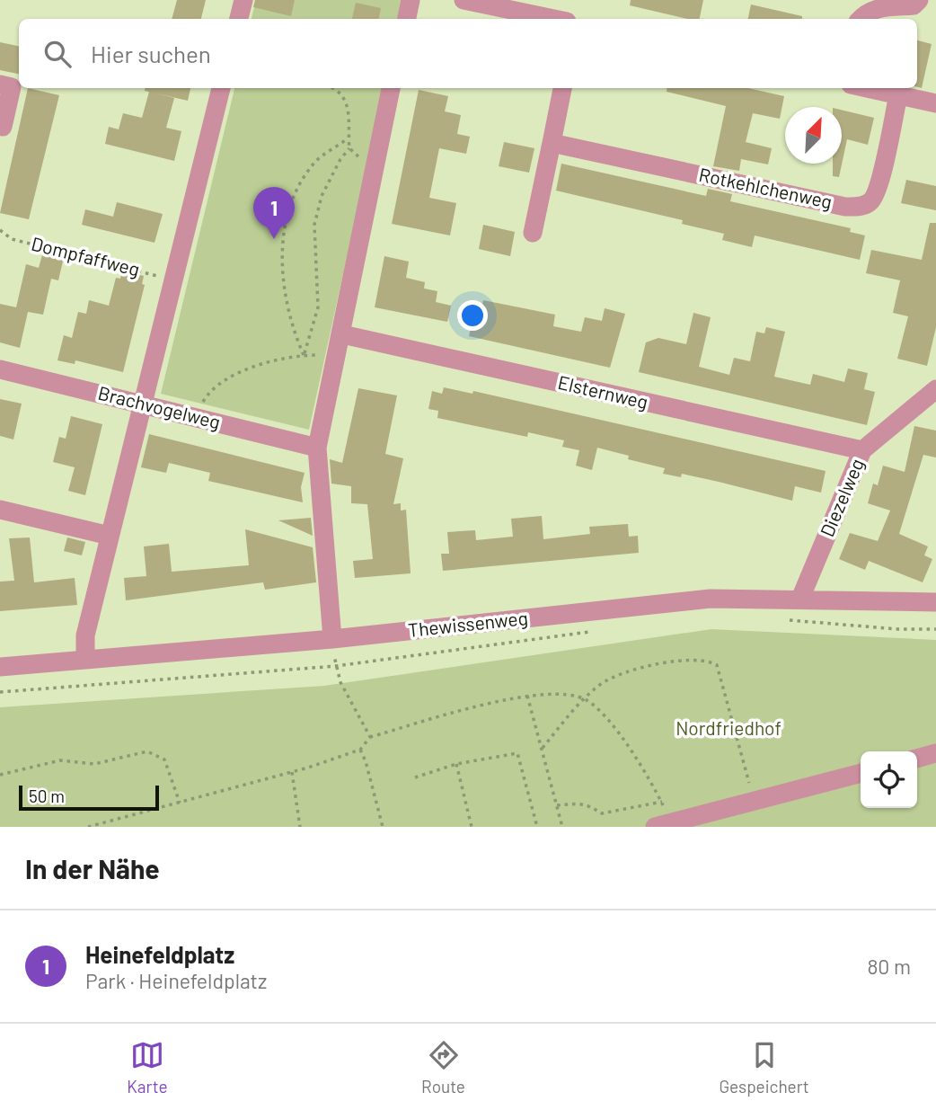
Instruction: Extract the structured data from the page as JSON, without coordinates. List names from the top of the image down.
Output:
{
  "streets": {
    "street": [
      "Rotkehlchenweg",
      "Elsternweg",
      "Brachvogelweg",
      "Diezelweg",
      "Thewissenweg"
    ],
    "path": ["Dompfaffweg"]
  },
  "crossings": [
    ["Elsternweg", "Diezelweg"],
    ["Diezelweg", "Thewissenweg"]
  ],
  "parks": ["Nordfriedhof"],
  "scale_bar": "50 m",
  "north": "top right",
  "page": {
    "search": "Hier suchen",
    "pins": "1",
    "scale": "50 m",
    "heading": "In der Nähe",
    "list": [
      {
        "mark": "1",
        "name": "Heinefeldplatz",
        "note": "Park · Heinefeldplatz",
        "value": "80 m"
      }
    ],
    "nav": ["Karte", "Route", "Gespeichert"]
  }
}
